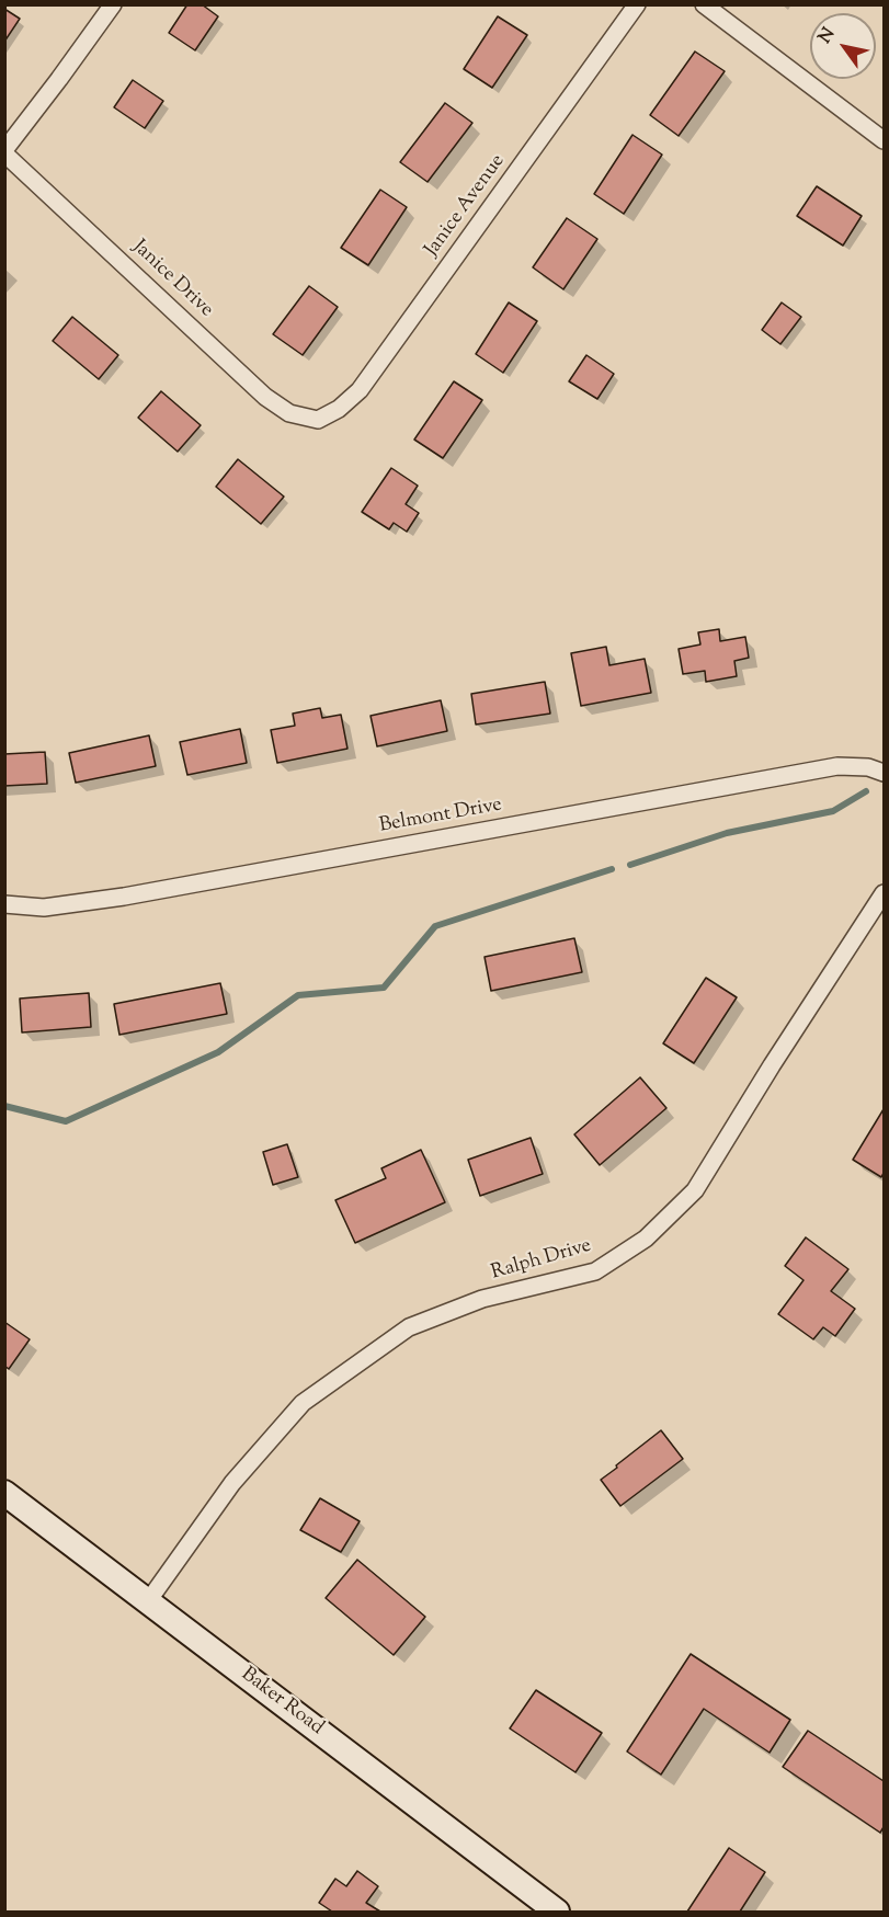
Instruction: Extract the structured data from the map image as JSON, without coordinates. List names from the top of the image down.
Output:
{
  "streets": {
    "street": [
      "Janice Avenue",
      "Janice Drive",
      "Belmont Drive",
      "Ralph Drive",
      "Baker Road"
    ]
  },
  "crossings": [
    ["Janice Avenue", "Janice Drive"],
    ["Ralph Drive", "Baker Road"]
  ],
  "north": "top left"
}
